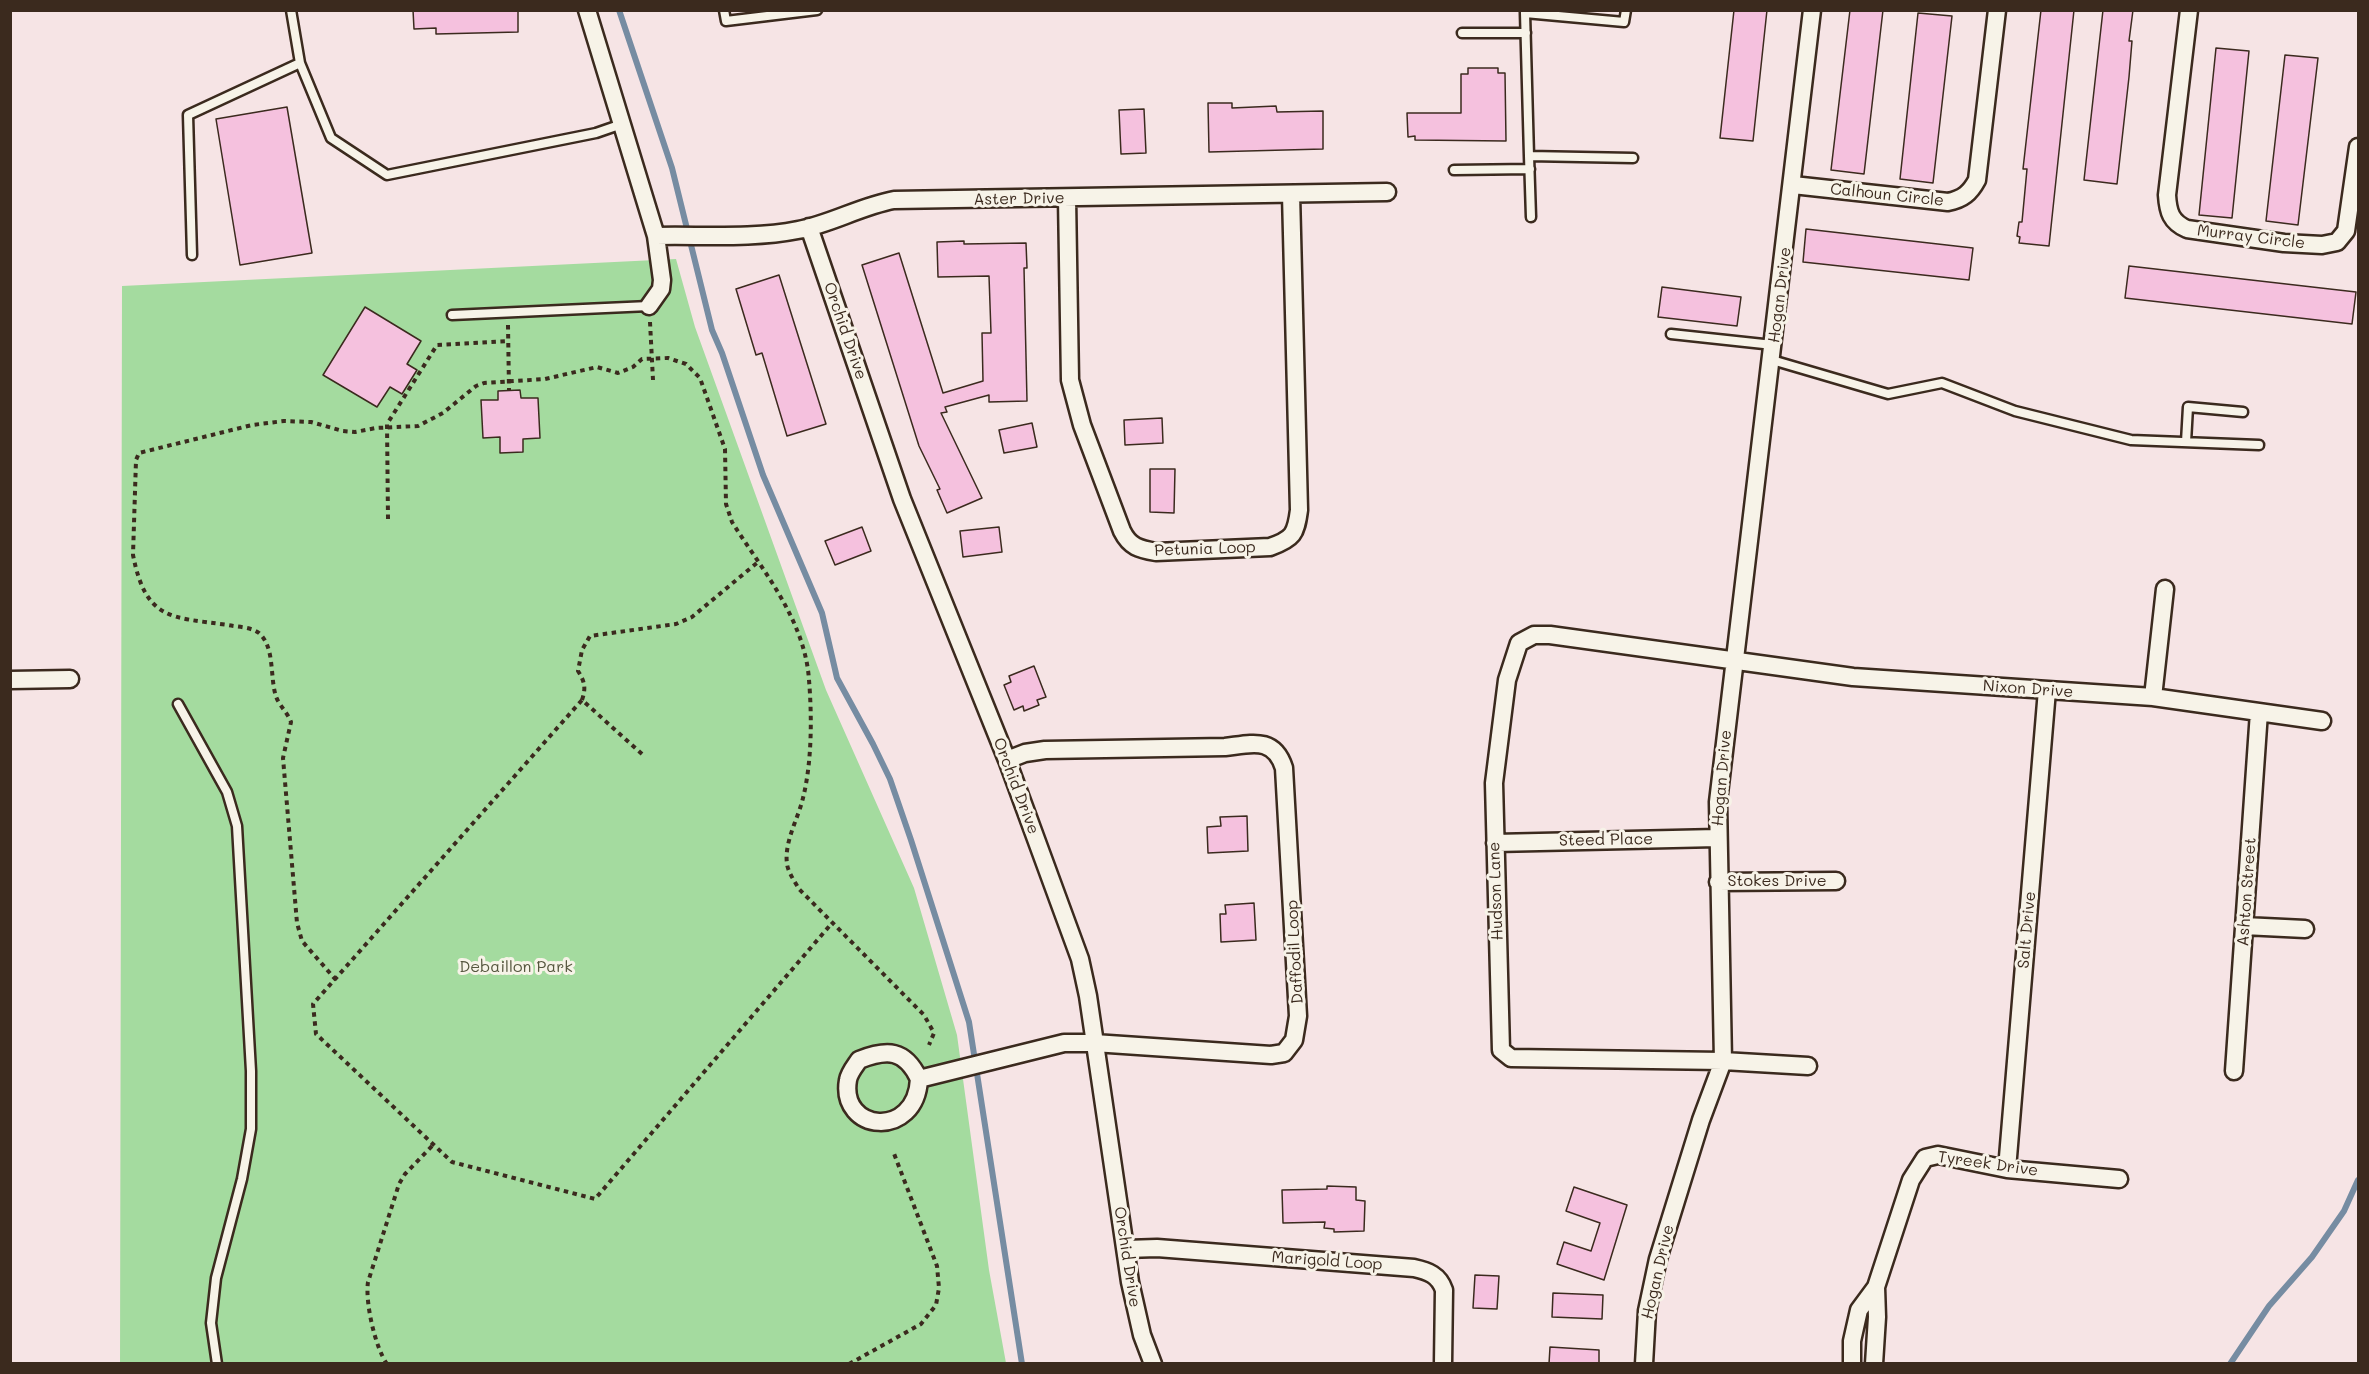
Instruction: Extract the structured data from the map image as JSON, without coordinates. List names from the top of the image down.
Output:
{
  "streets": {
    "street": [
      "Calhoun Circle",
      "Aster Drive",
      "Murray Circle",
      "Hogan Drive",
      "Orchid Drive",
      "Petunia Loop",
      "Nixon Drive",
      "Steed Place",
      "Stokes Drive",
      "Hudson Lane",
      "Ashton Street",
      "Salt Drive",
      "Daffodil Loop",
      "Tyreek Drive",
      "Marigold Loop"
    ]
  },
  "crossings": [
    ["Calhoun Circle", "Hogan Drive"],
    ["Aster Drive", "Orchid Drive"],
    ["Aster Drive", "Petunia Loop"],
    ["Hogan Drive", "Nixon Drive"],
    ["Hogan Drive", "Steed Place"],
    ["Hogan Drive", "Stokes Drive"],
    ["Hogan Drive", "Hudson Lane"],
    ["Orchid Drive", "Daffodil Loop"],
    ["Orchid Drive", "Marigold Loop"],
    ["Nixon Drive", "Hudson Lane"],
    ["Nixon Drive", "Ashton Street"],
    ["Nixon Drive", "Salt Drive"],
    ["Steed Place", "Hudson Lane"],
    ["Salt Drive", "Tyreek Drive"]
  ],
  "parks": ["Debaillon Park"]
}
